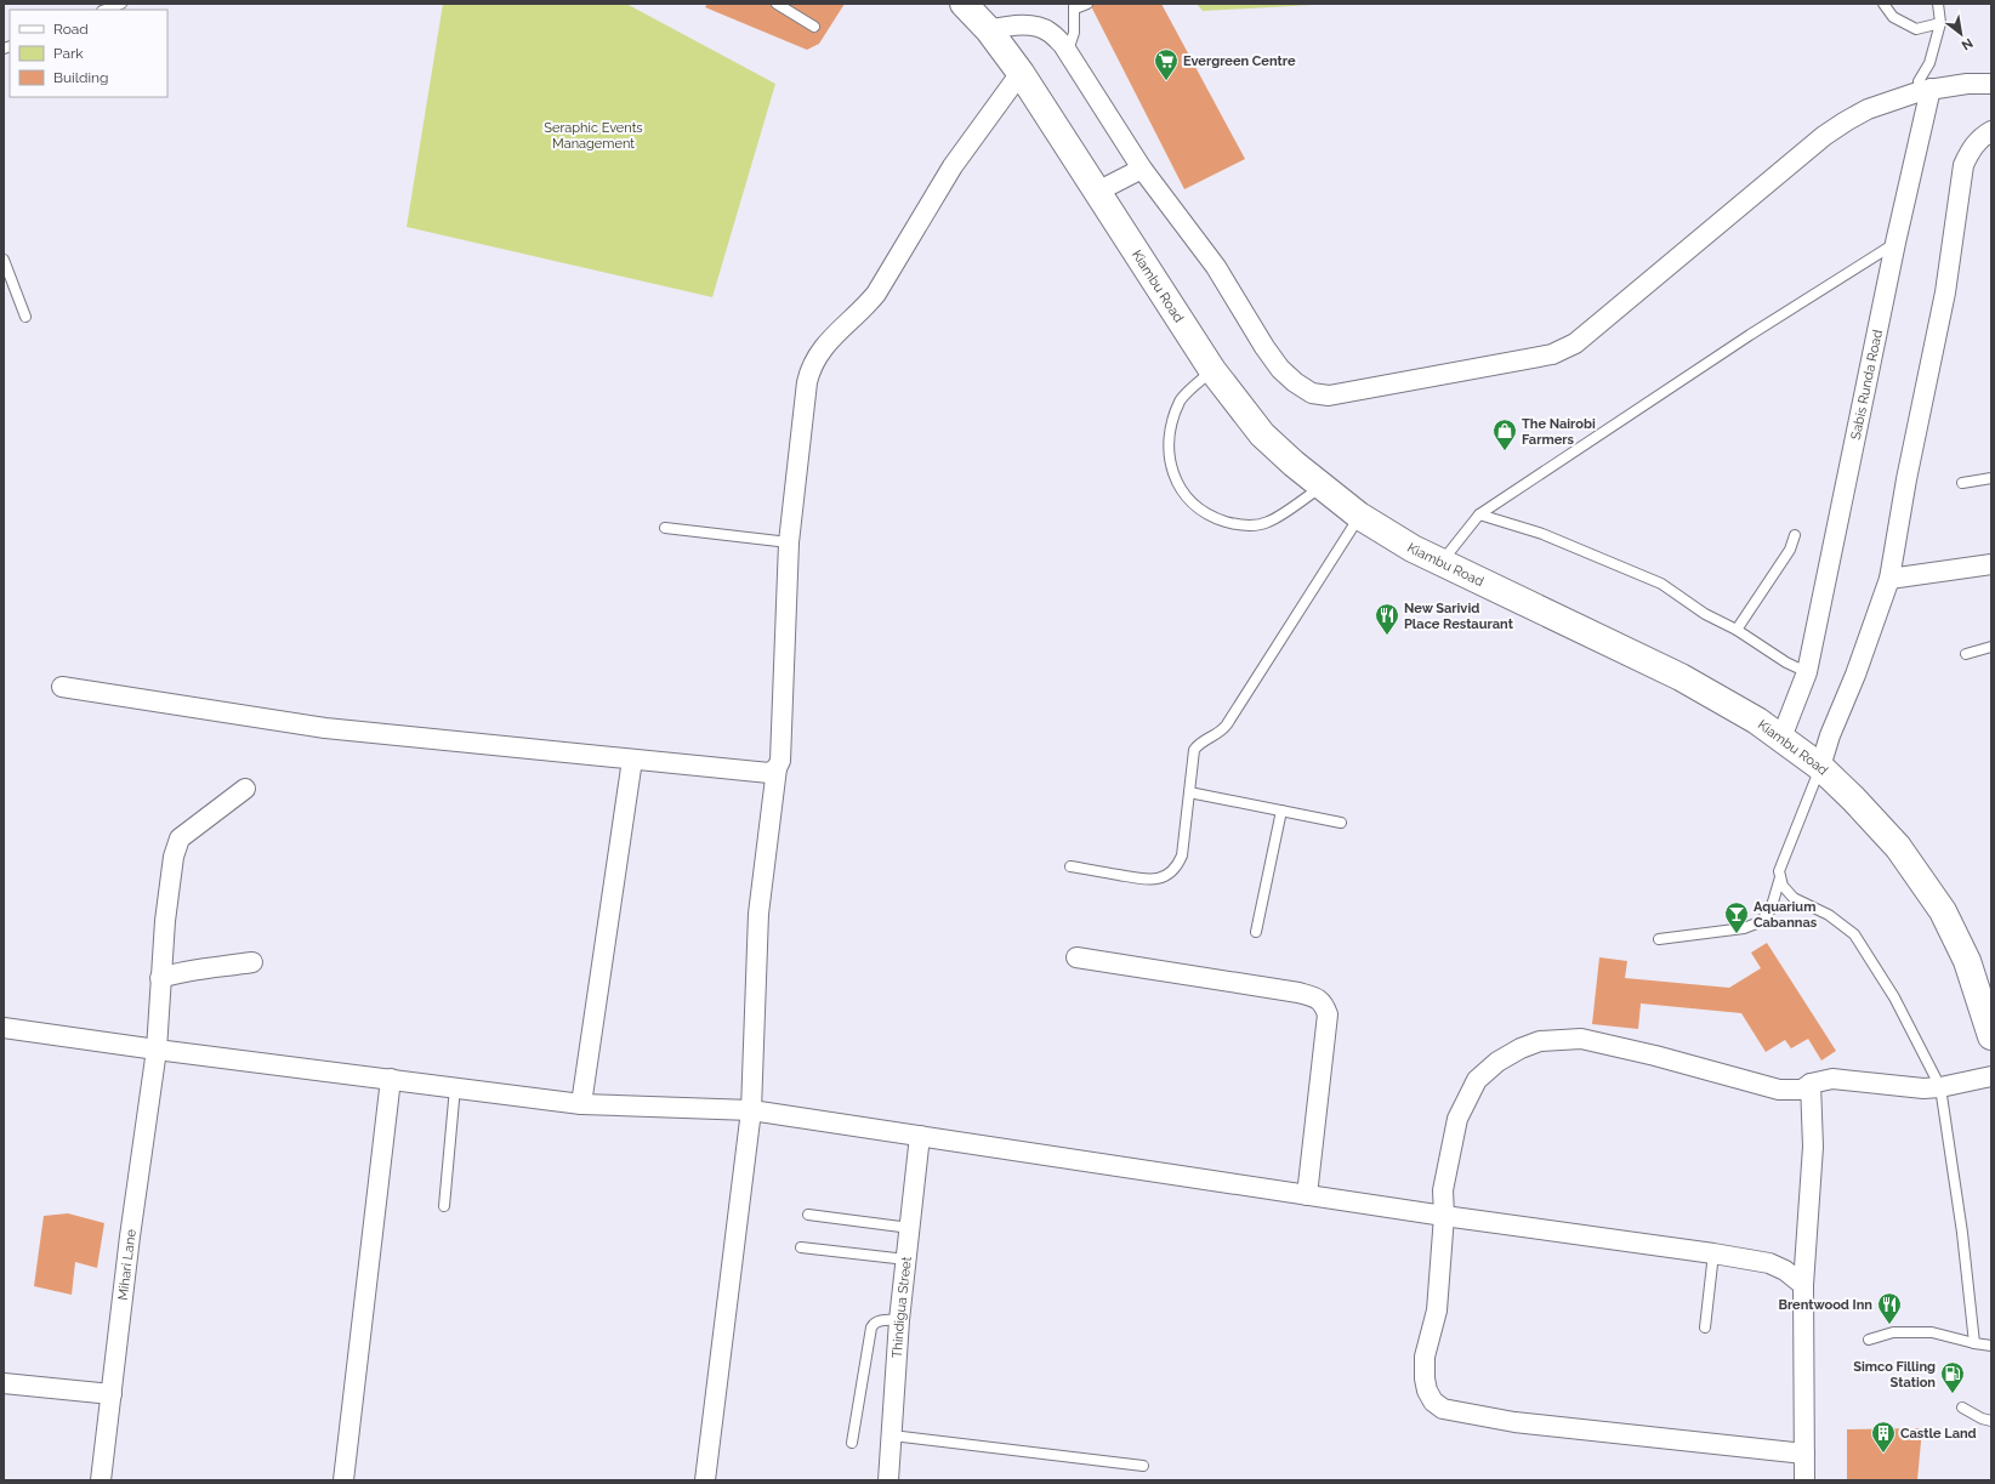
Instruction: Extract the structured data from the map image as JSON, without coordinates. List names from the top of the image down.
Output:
{
  "streets": {
    "highway": ["Kiambu Road"],
    "street": ["Sabis Runda Road", "Mihari Lane", "Thindigua Street"]
  },
  "crossings": [
    ["Kiambu Road", "Sabis Runda Road"]
  ],
  "parks": ["Seraphic Events Management"],
  "places": {
    "supermarket": ["Evergreen Centre"],
    "shop": ["The Nairobi Farmers"],
    "restaurant": ["New Sarivid Place Restaurant", "Brentwood Inn"],
    "bar": ["Aquarium Cabannas"],
    "fuel station": ["Simco Filling Station"],
    "building": ["Castle Land"]
  },
  "legend": ["Road", "Park", "Building"],
  "north": "bottom right"
}
